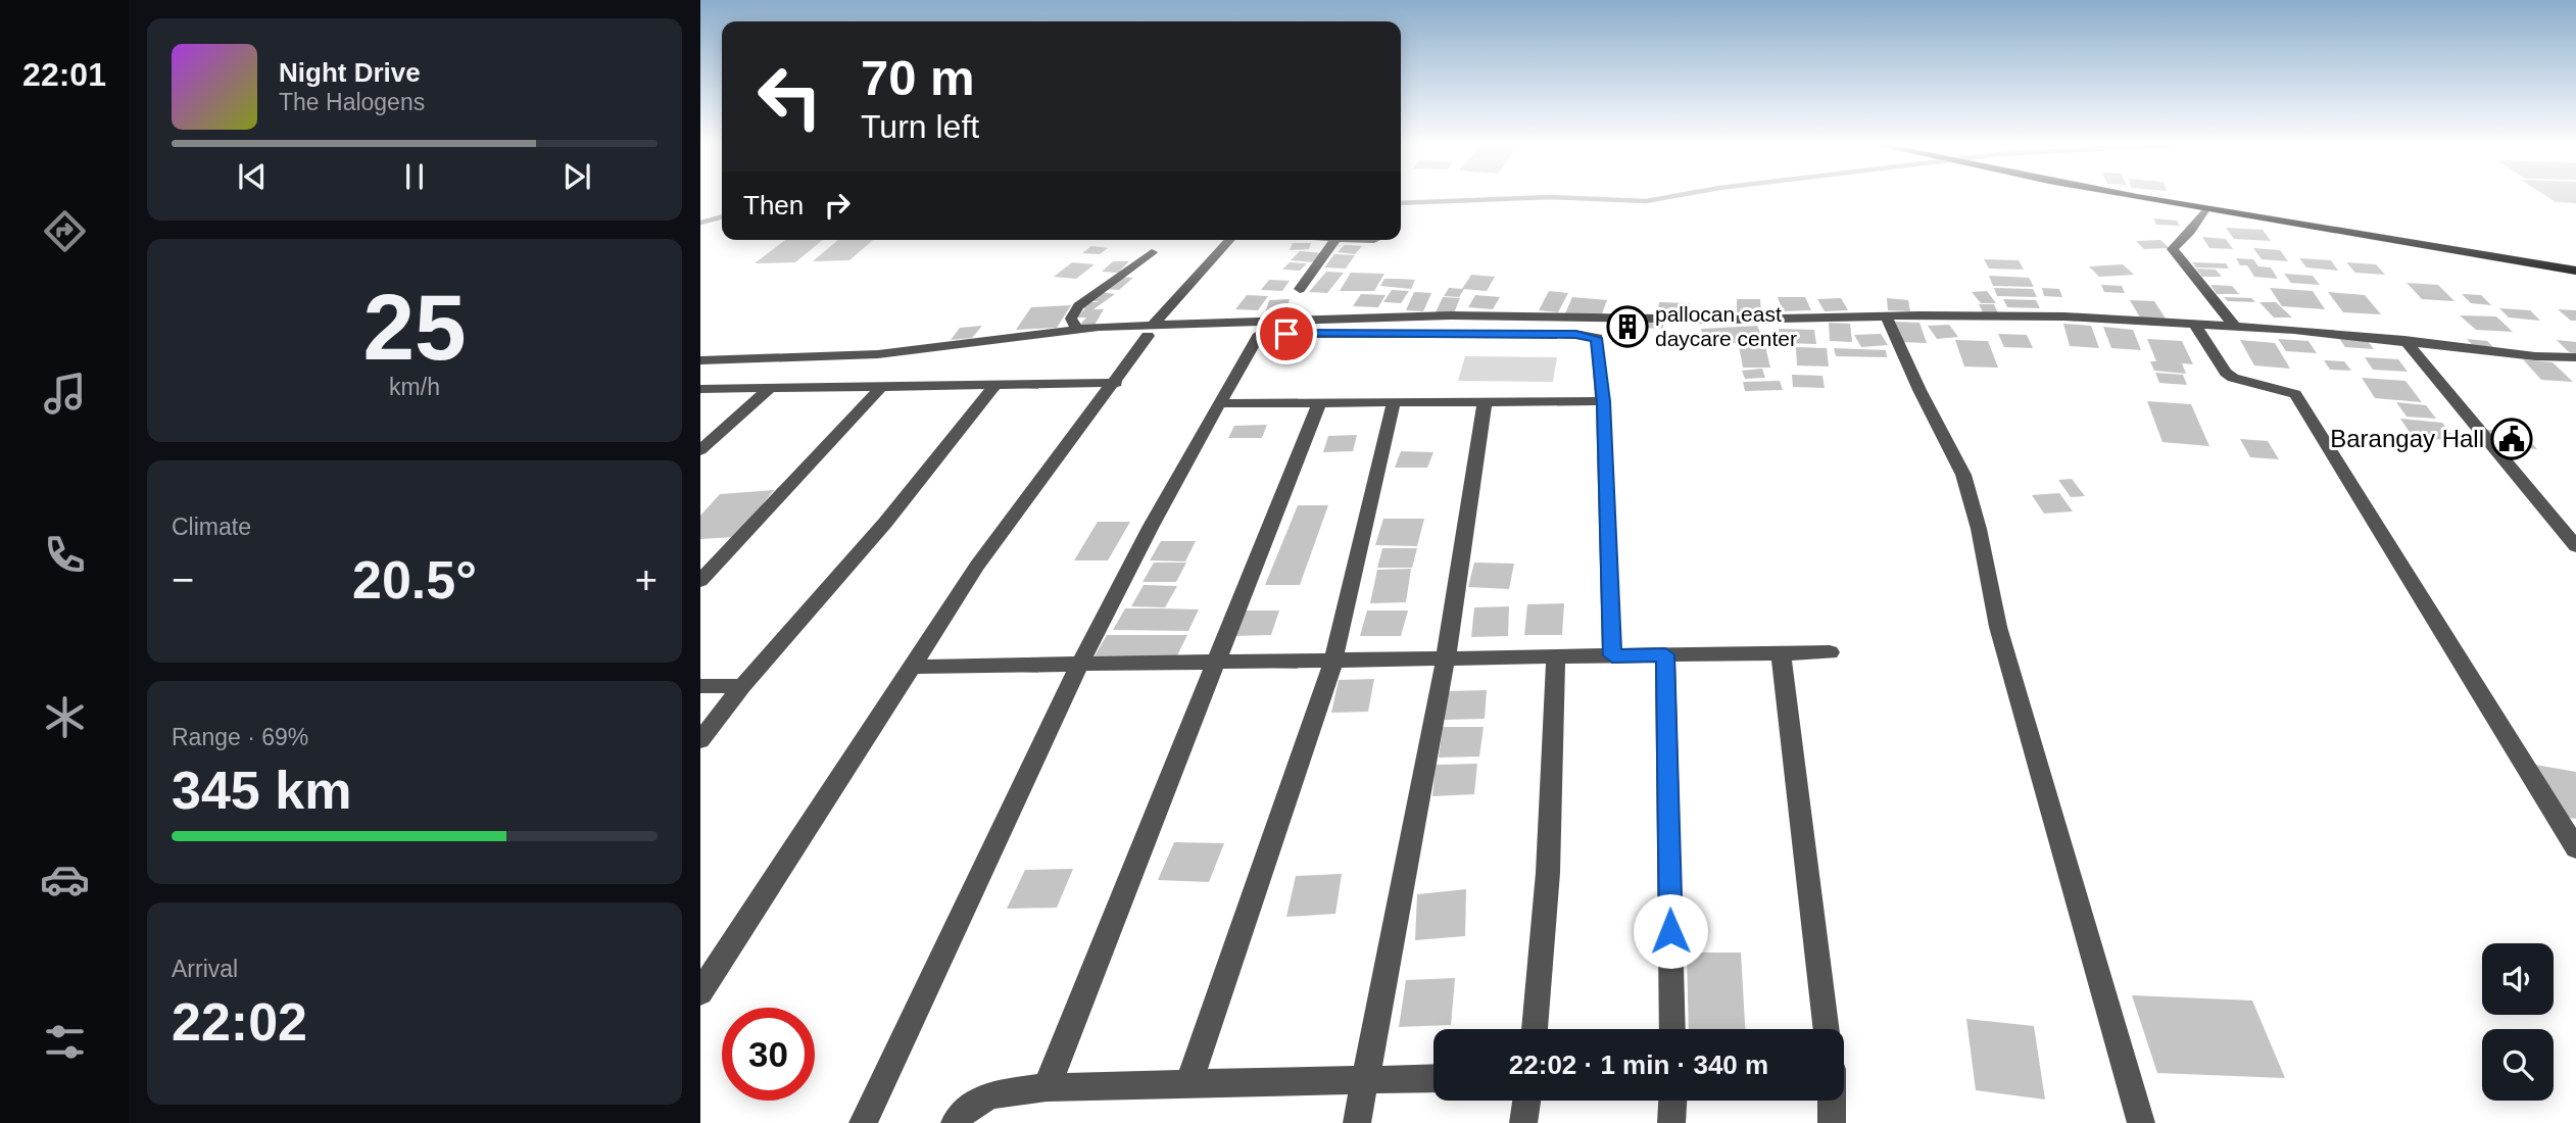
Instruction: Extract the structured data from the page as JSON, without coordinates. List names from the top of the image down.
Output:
{
  "places": {
    "building": ["pallocan east daycare center"],
    "public building": ["Barangay Hall"]
  },
  "page": {
    "tabs": "22:01",
    "turn": ["70 m", "Turn left"],
    "song": ["Night Drive", "The Halogens"],
    "then": "Then",
    "tile": [
      ["25", "km/h"],
      "Climate",
      ["Range · 69%", "345 km"],
      ["Arrival", "22:02"]
    ],
    "heat": ["−", "20.5°", "+"],
    "limit": "30",
    "trip": "22:02 · 1 min · 340 m"
  }
}
